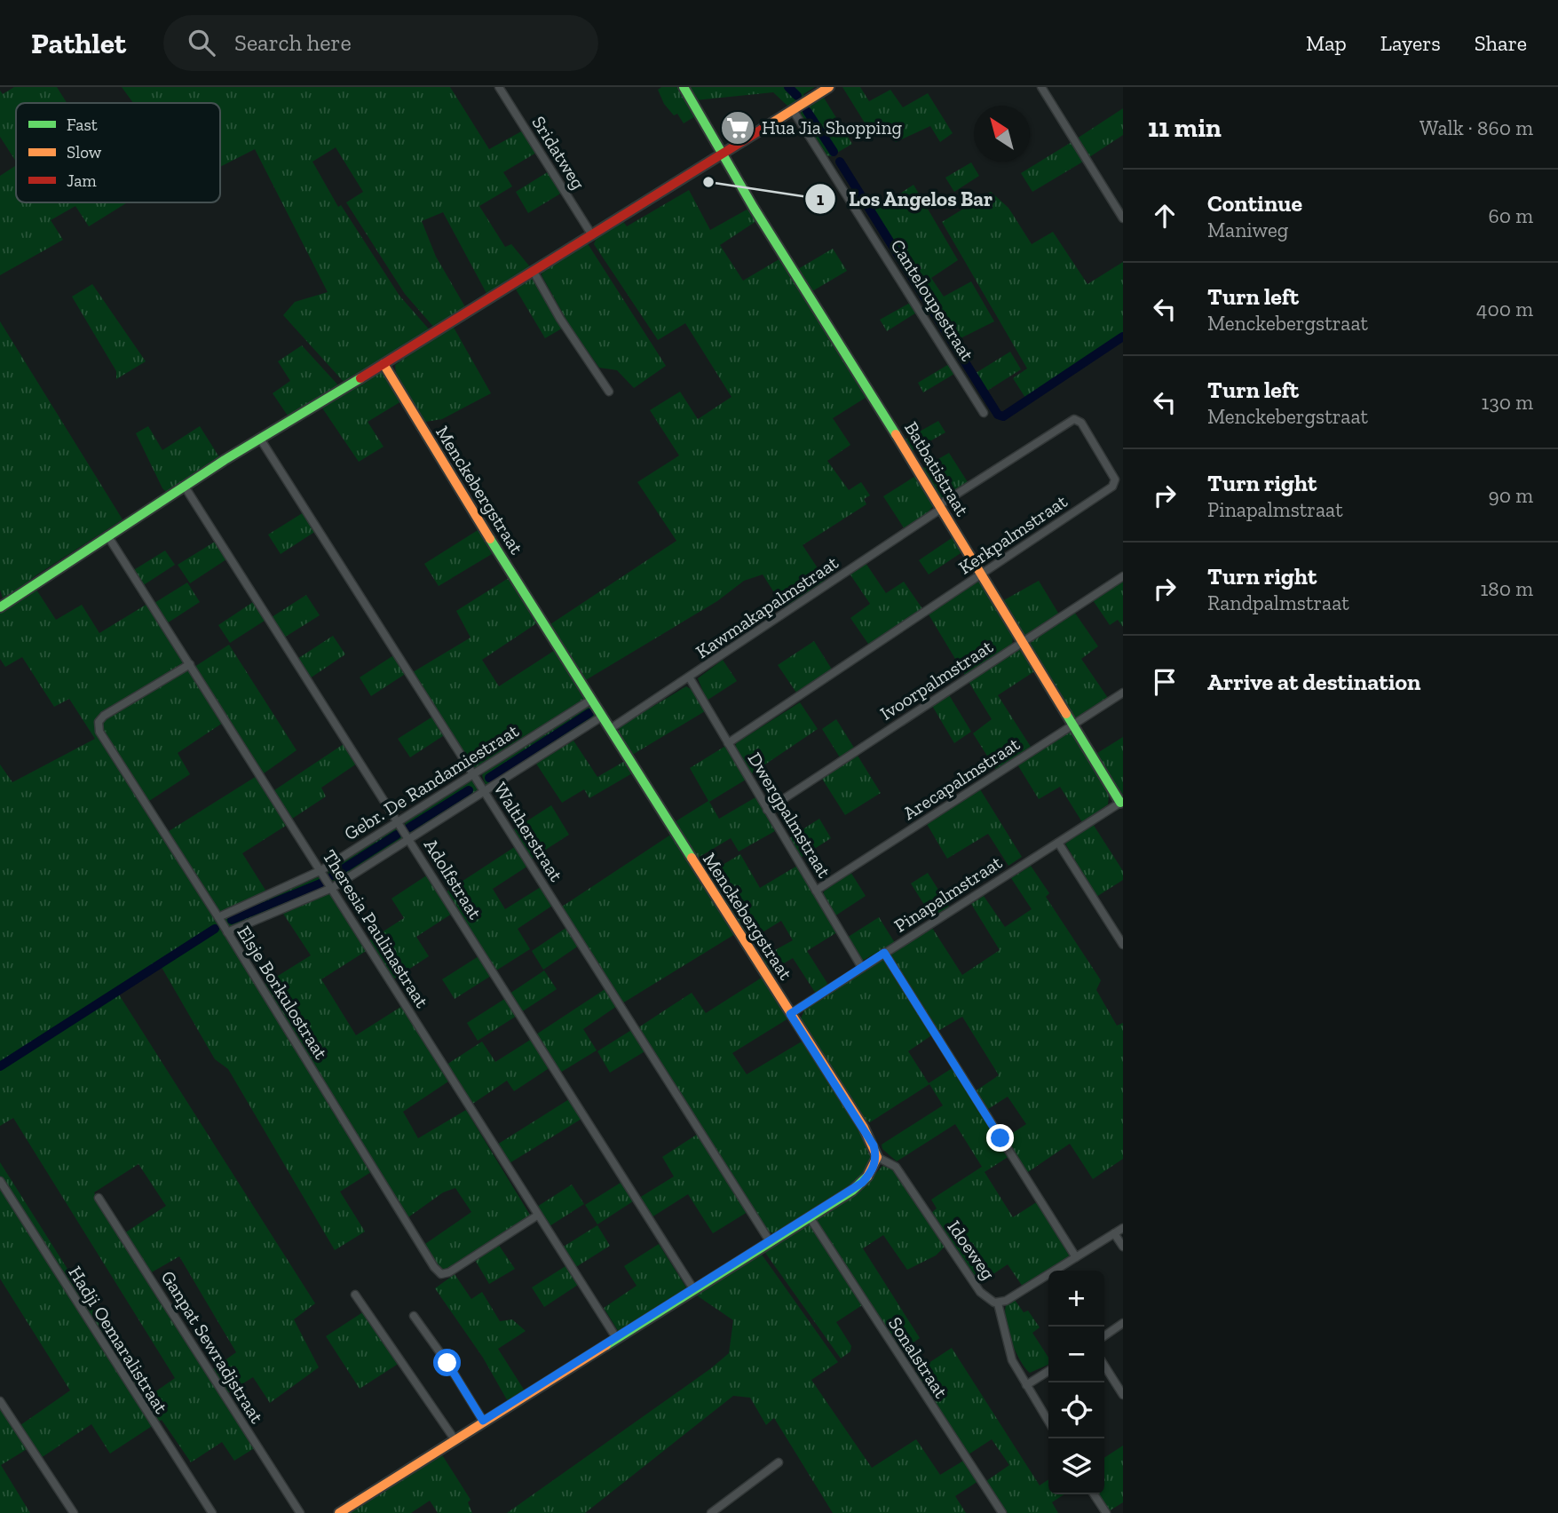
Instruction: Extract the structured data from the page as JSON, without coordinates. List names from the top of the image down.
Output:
{
  "streets": {
    "street": [
      "Sridatweg",
      "Canteloupestraat",
      "Batbatistraat",
      "Menckebergstraat",
      "Kerkpalmstraat",
      "Kawmakapalmstraat",
      "Ivoorpalmstraat",
      "Arecapalmstraat",
      "Gebr. De Randamiestraat",
      "Dwergpalmstraat",
      "Waltherstraat",
      "Adolfstraat",
      "Pinapalmstraat",
      "Theresia Paulinastraat",
      "Elsje Borkulostraat",
      "Idoeweg",
      "Hadji Oemaralistraat",
      "Ganpat Sewradjstraat",
      "Sonalstraat"
    ]
  },
  "crossings": [
    ["Batbatistraat", "Kerkpalmstraat"],
    ["Batbatistraat", "Kawmakapalmstraat"],
    ["Batbatistraat", "Ivoorpalmstraat"],
    ["Batbatistraat", "Arecapalmstraat"],
    ["Batbatistraat", "Pinapalmstraat"],
    ["Menckebergstraat", "Kawmakapalmstraat"],
    ["Menckebergstraat", "Gebr. De Randamiestraat"],
    ["Menckebergstraat", "Pinapalmstraat"],
    ["Menckebergstraat", "Idoeweg"],
    ["Kerkpalmstraat", "Kawmakapalmstraat"],
    ["Kerkpalmstraat", "Dwergpalmstraat"],
    ["Kawmakapalmstraat", "Dwergpalmstraat"],
    ["Ivoorpalmstraat", "Dwergpalmstraat"],
    ["Arecapalmstraat", "Dwergpalmstraat"],
    ["Gebr. De Randamiestraat", "Waltherstraat"],
    ["Gebr. De Randamiestraat", "Adolfstraat"],
    ["Gebr. De Randamiestraat", "Theresia Paulinastraat"],
    ["Gebr. De Randamiestraat", "Elsje Borkulostraat"],
    ["Dwergpalmstraat", "Pinapalmstraat"],
    ["Theresia Paulinastraat", "Elsje Borkulostraat"]
  ],
  "places": {
    "supermarket": ["Hua Jia Shopping"],
    "other": ["Los Angelos Bar"]
  },
  "legend": ["Fast", "Slow", "Jam"],
  "north": "top left",
  "page": {
    "header": "Pathlet",
    "search": "Search here",
    "nav": ["Map", "Layers", "Share"],
    "heading": ["11 min", "Walk · 860 m"],
    "list": [
      ["Continue", "Maniweg", "60 m"],
      ["Turn left", "Menckebergstraat", "400 m"],
      ["Turn left", "Menckebergstraat", "130 m"],
      ["Turn right", "Pinapalmstraat", "90 m"],
      ["Turn right", "Randpalmstraat", "180 m"],
      "Arrive at destination"
    ],
    "map_buttons": ["+", "−"]
  }
}
